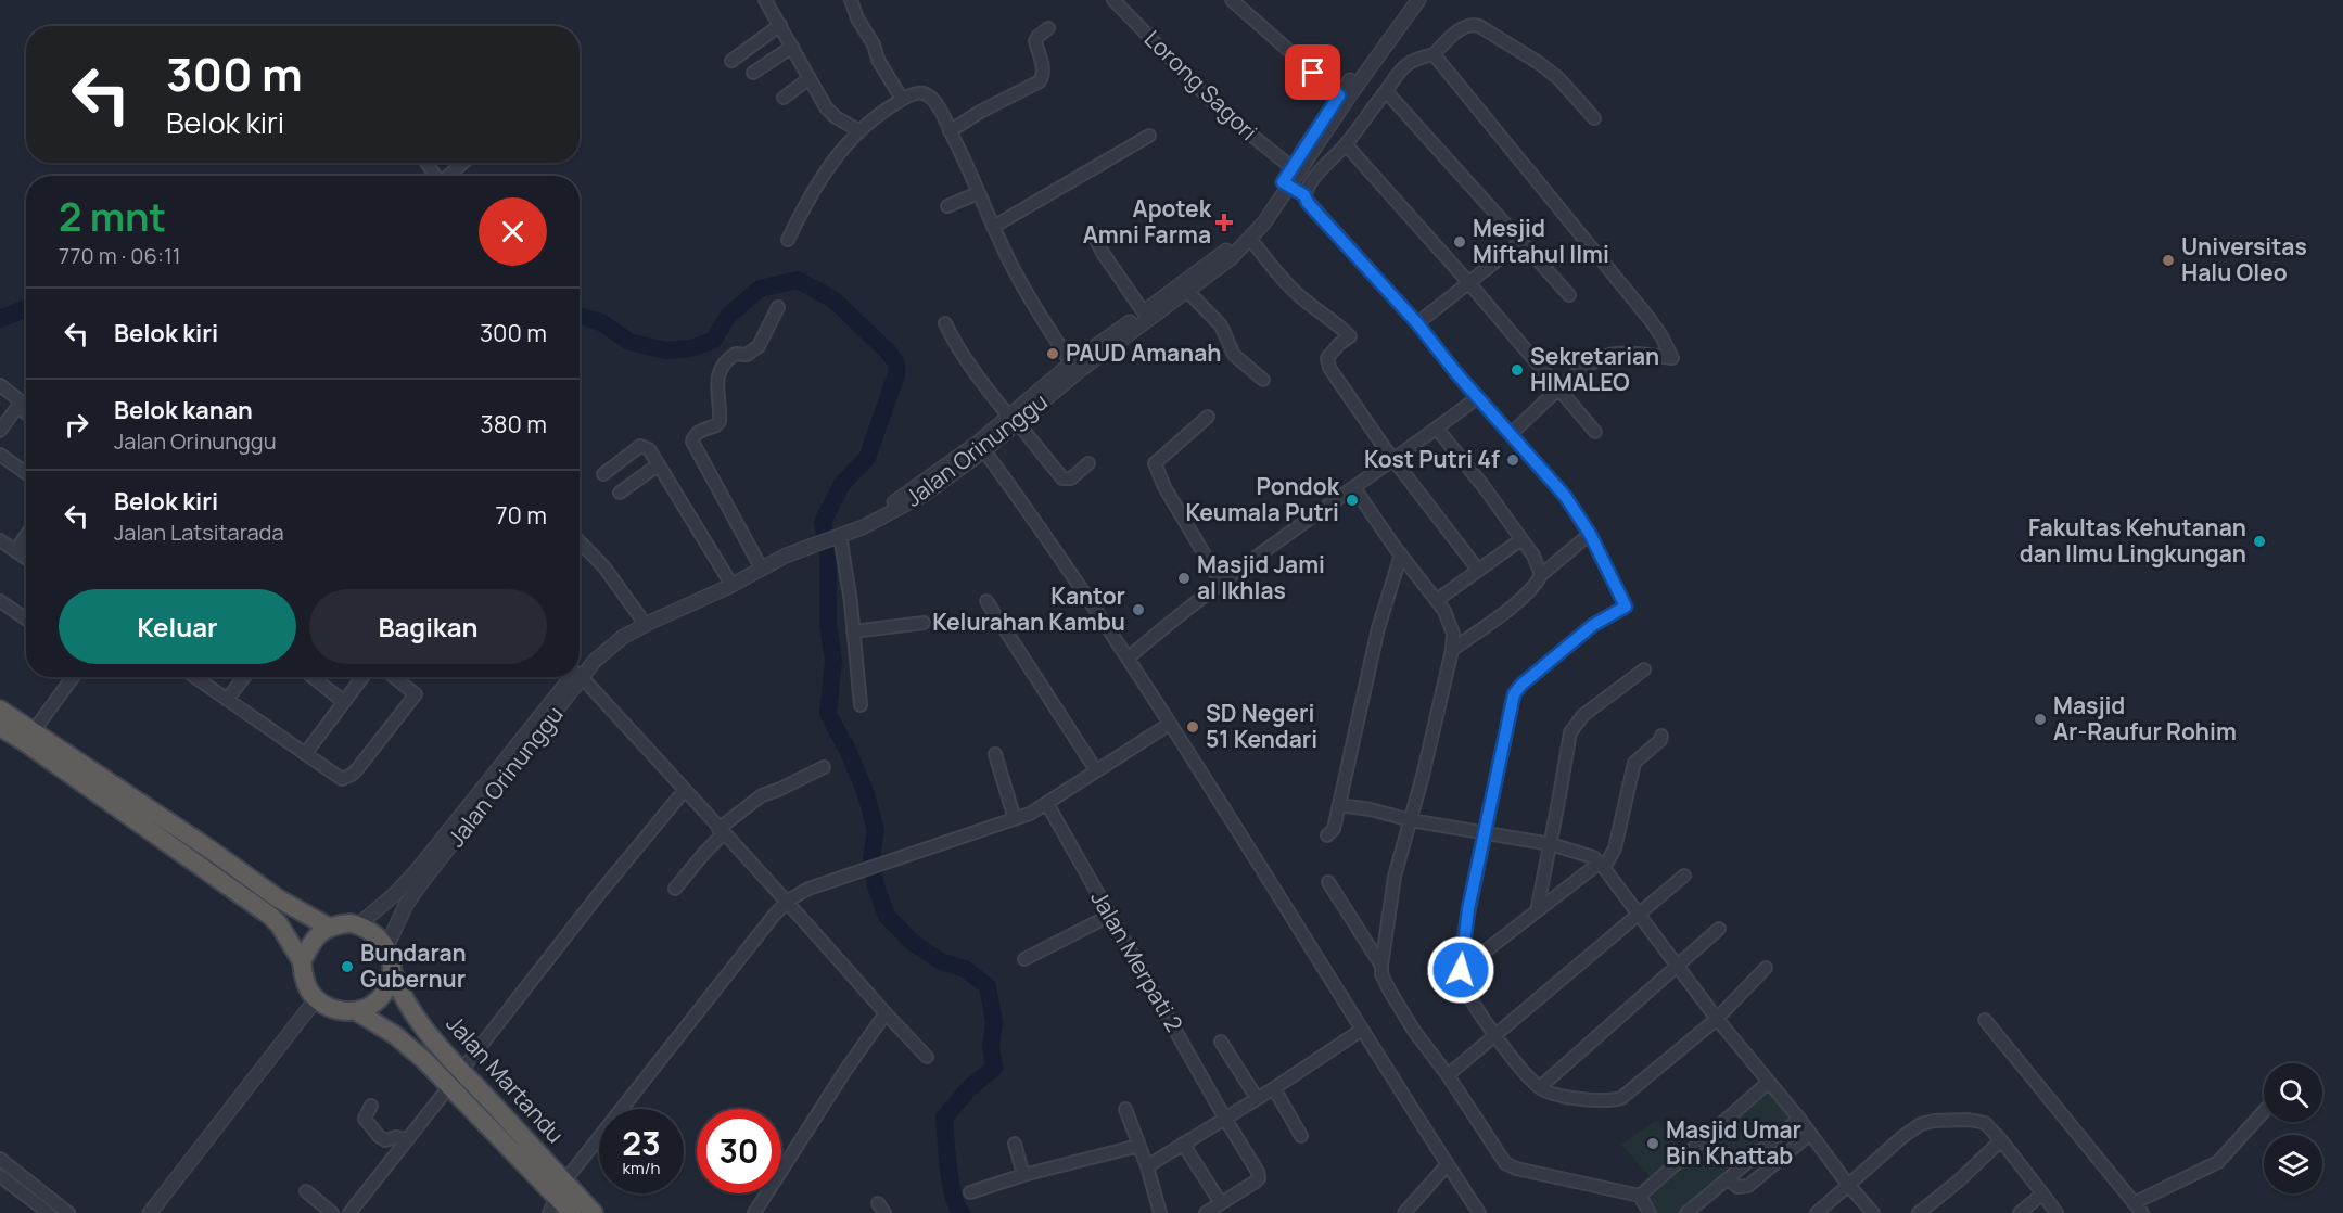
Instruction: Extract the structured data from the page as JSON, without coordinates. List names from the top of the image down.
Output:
{
  "streets": {
    "highway": ["Jalan Martandu"],
    "street": ["Lorong Sagori", "Jalan Orinunggu", "Jalan Merpati 2"]
  },
  "crossings": [
    ["Lorong Sagori", "Jalan Orinunggu"],
    ["Jalan Orinunggu", "Jalan Martandu"]
  ],
  "places": {
    "health": ["Apotek Amni Farma"],
    "other": [
      "Mesjid Miftahul Ilmi",
      "Universitas Halu Oleo",
      "PAUD Amanah",
      "Sekretarian HIMALEO",
      "Kost Putri 4f",
      "Pondok Keumala Putri",
      "Fakultas Kehutanan dan Ilmu Lingkungan",
      "Masjid Jami al Ikhlas",
      "Kantor Kelurahan Kambu",
      "Masjid Ar-Raufur Rohim",
      "SD Negeri 51 Kendari",
      "Bundaran Gubernur",
      "Masjid Umar Bin Khattab"
    ]
  },
  "page": {
    "turn": ["300 m", "Belok kiri"],
    "heading": ["2 mnt", "770 m · 06:11"],
    "list": [
      {
        "name": "Belok kiri",
        "value": "300 m"
      },
      {
        "name": "Belok kanan",
        "note": "Jalan Orinunggu",
        "value": "380 m"
      },
      {
        "name": "Belok kiri",
        "note": "Jalan Latsitarada",
        "value": "70 m"
      }
    ],
    "buttons": ["Keluar", "Bagikan"],
    "speed": "23 km/h",
    "limit": "30"
  }
}
